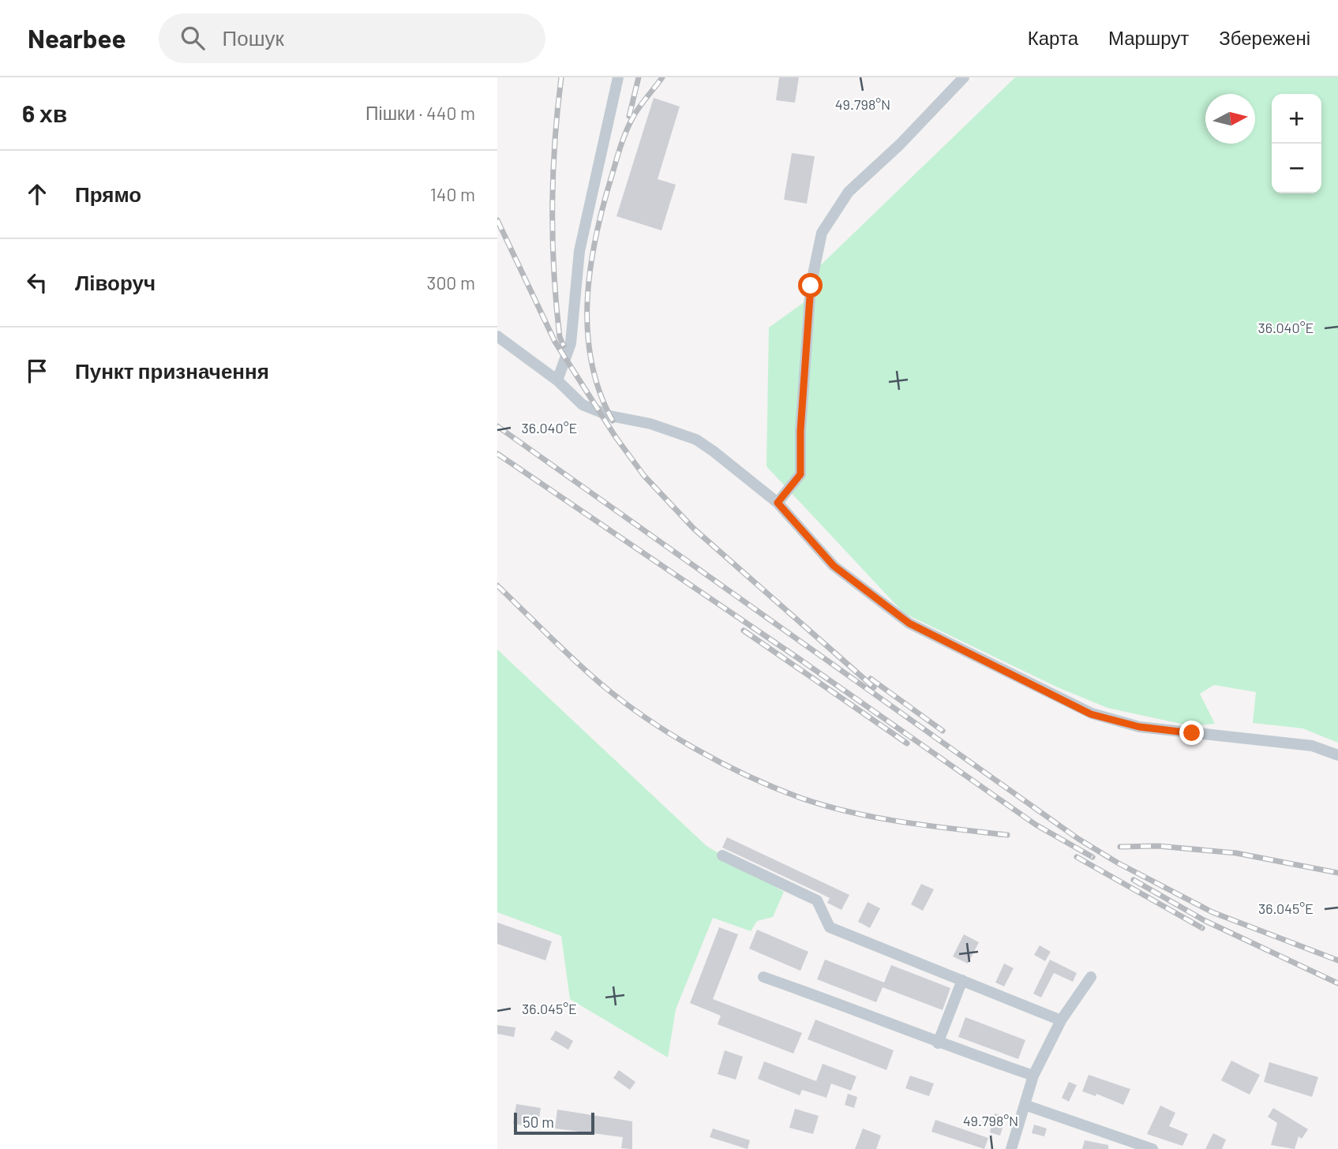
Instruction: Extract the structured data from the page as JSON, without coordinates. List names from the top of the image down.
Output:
{
  "scale_bar": "50 m",
  "north": "right",
  "page": {
    "header": "Nearbee",
    "search": "Пошук",
    "nav": ["Карта", "Маршрут", "Збережені"],
    "heading": ["6 хв", "Пішки · 440 m"],
    "map_buttons": ["+", "−"],
    "list": [
      ["Прямо", "140 m"],
      ["Ліворуч", "300 m"],
      "Пункт призначення"
    ],
    "scale": "50 m"
  },
  "coordinates": ["49.798°N", "36.040°E", "36.045°E"]
}
